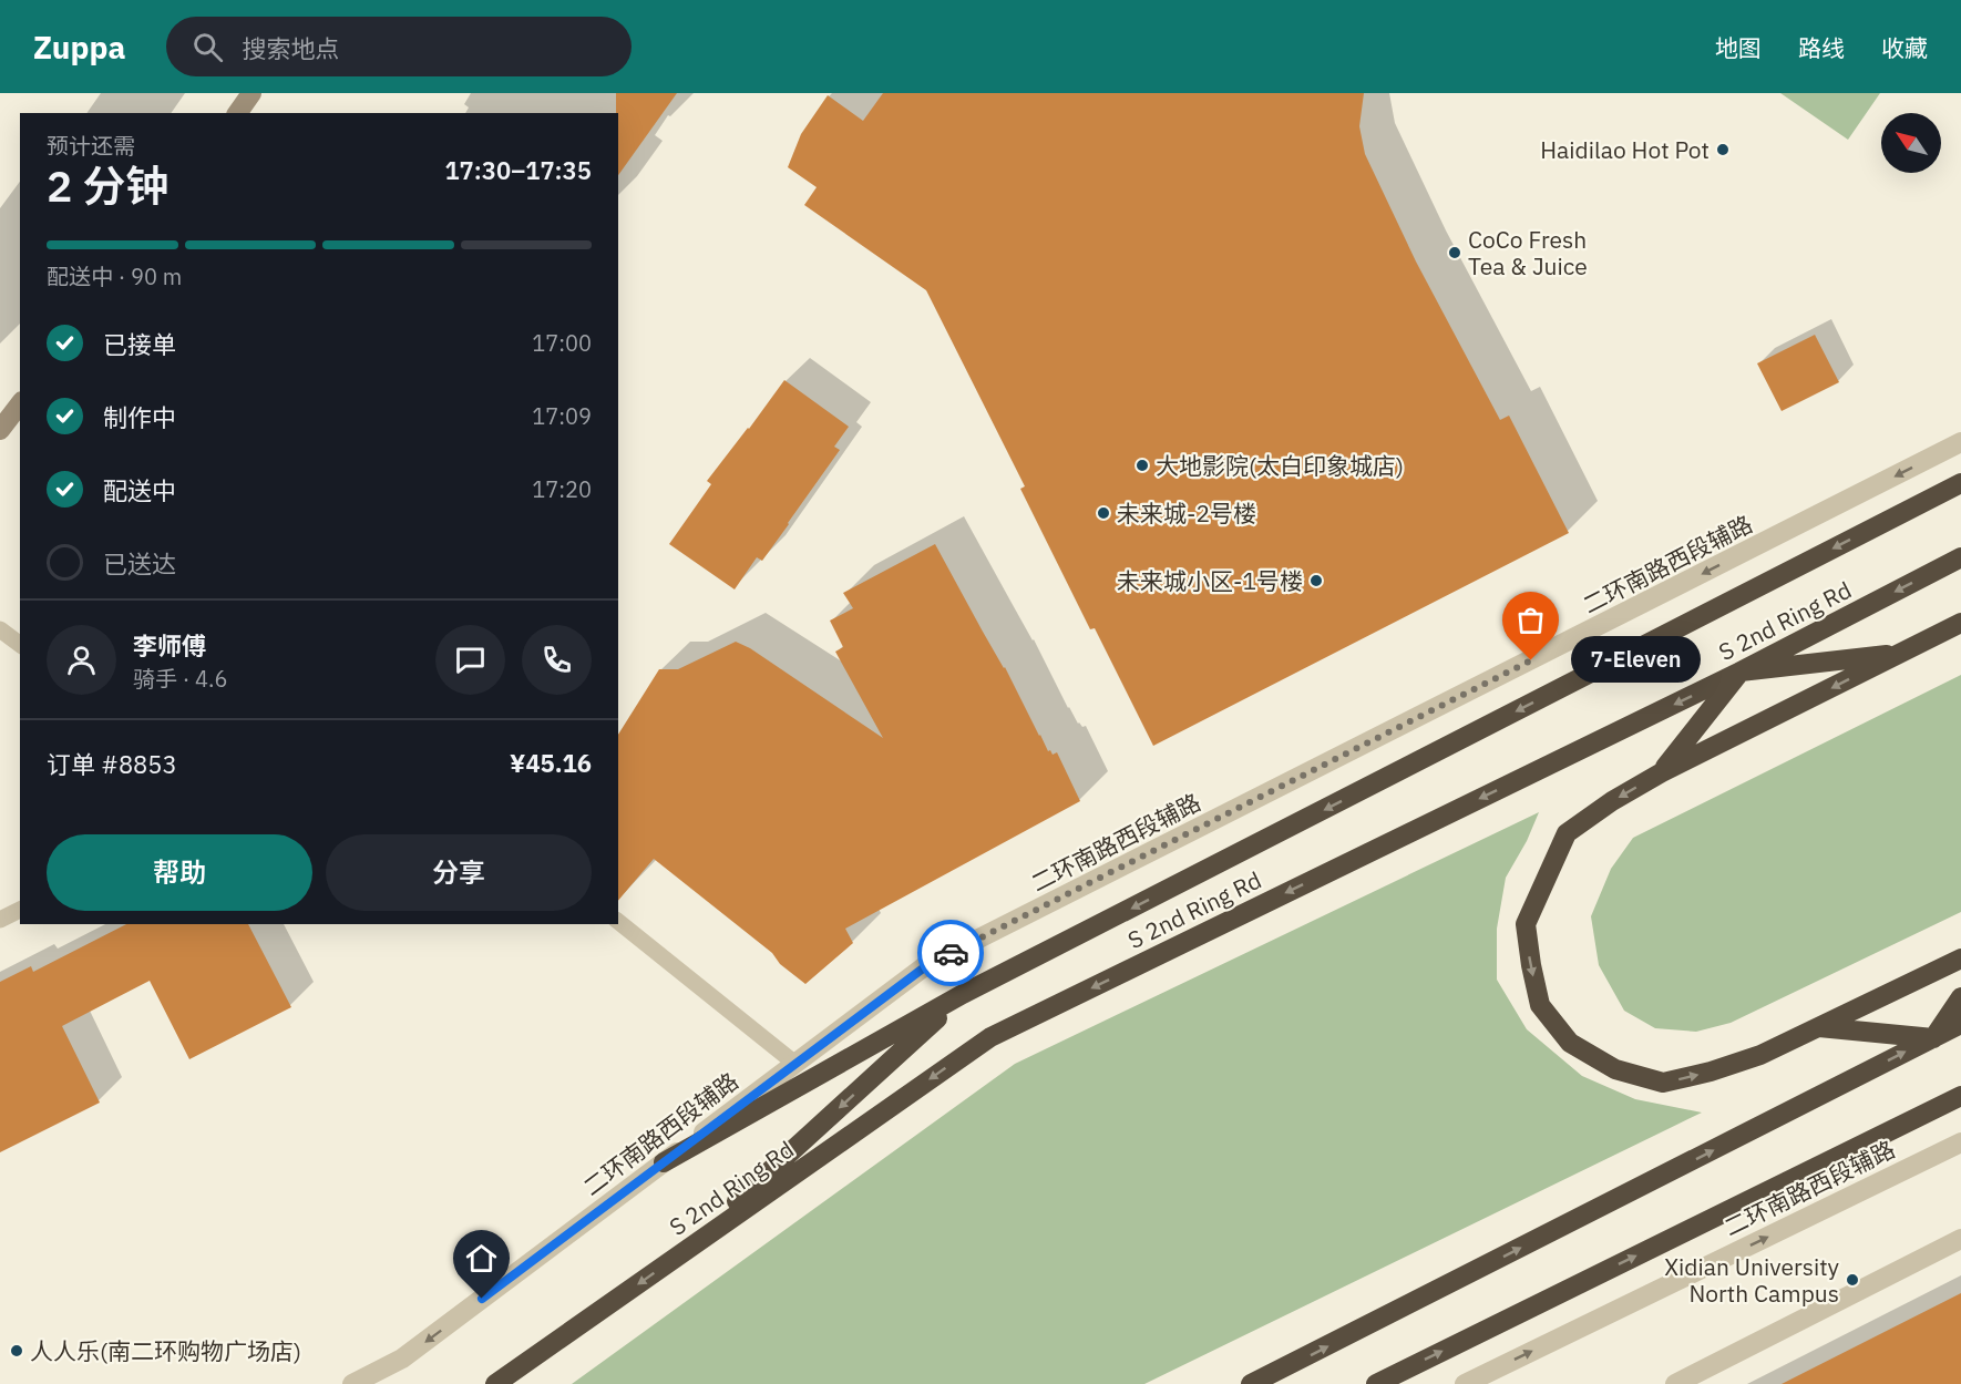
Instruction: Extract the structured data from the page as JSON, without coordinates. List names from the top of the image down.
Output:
{
  "streets": {
    "highway": ["S 2nd Ring Rd"],
    "street": ["二环南路西段辅路"]
  },
  "places": [
    "Haidilao Hot Pot",
    "CoCo Fresh Tea & Juice",
    "大地影院(太白印象城店)",
    "未来城-2号楼",
    "未来城小区-1号楼",
    "7-Eleven",
    "Xidian University North Campus",
    "人人乐(南二环购物广场店)"
  ],
  "north": "top left",
  "page": {
    "header": "Zuppa",
    "search": "搜索地点",
    "nav": ["地图", "路线", "收藏"],
    "heading": ["2 分钟", "预计还需", "17:30–17:35"],
    "panel": [
      "李师傅",
      "骑手 · 4.6",
      "订单 #8853",
      "¥45.16"
    ],
    "bar": "配送中 · 90 m",
    "list": [
      ["已接单", "17:00"],
      ["制作中", "17:09"],
      ["配送中", "17:20"],
      "已送达"
    ],
    "bubble": "7-Eleven",
    "buttons": ["帮助", "分享"]
  }
}
